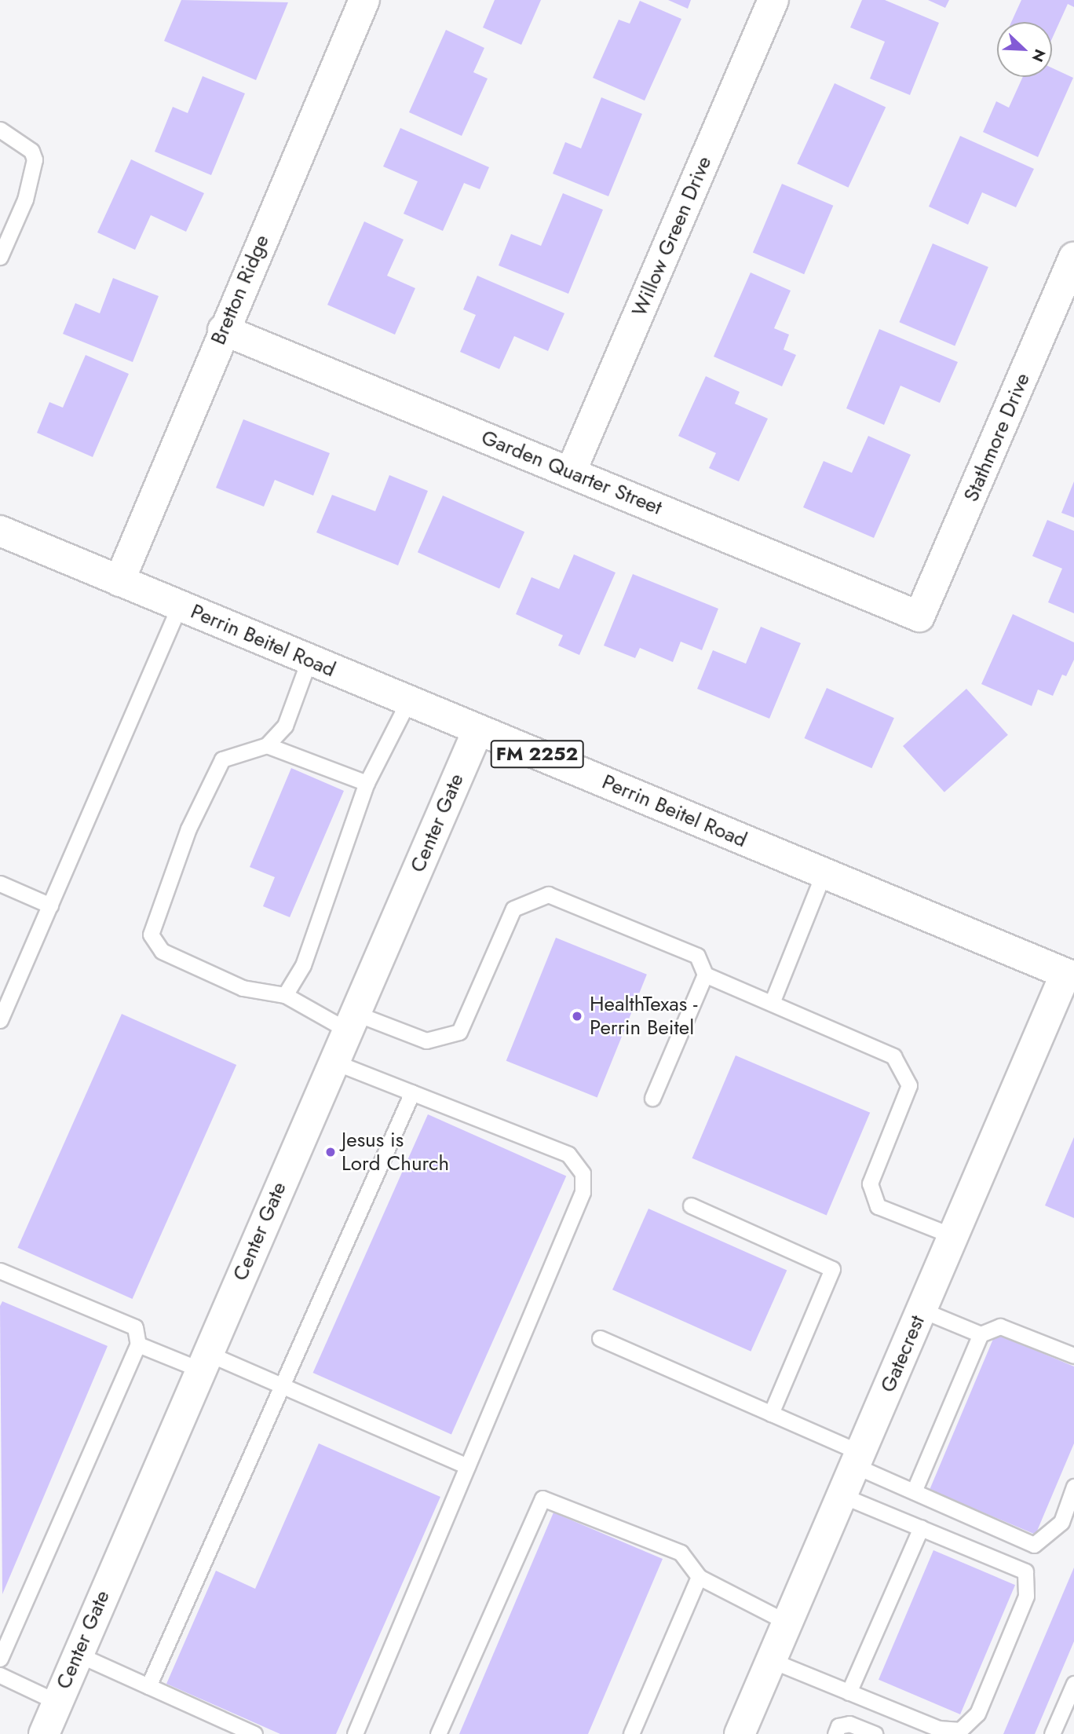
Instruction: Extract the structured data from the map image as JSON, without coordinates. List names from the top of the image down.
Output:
{
  "streets": {
    "street": [
      "Willow Green Drive",
      "Bretton Ridge",
      "Stathmore Drive",
      "Garden Quarter Street",
      "Perrin Beitel Road",
      "FM 2252",
      "Center Gate",
      "Gatecrest"
    ]
  },
  "crossings": [
    ["Willow Green Drive", "Garden Quarter Street"],
    ["Bretton Ridge", "Garden Quarter Street"],
    ["Bretton Ridge", "Perrin Beitel Road"],
    ["Stathmore Drive", "Garden Quarter Street"],
    ["Perrin Beitel Road", "Center Gate"],
    ["Perrin Beitel Road", "Gatecrest"]
  ],
  "places": ["HealthTexas - Perrin Beitel", "Jesus is Lord Church"],
  "north": "bottom right"
}
